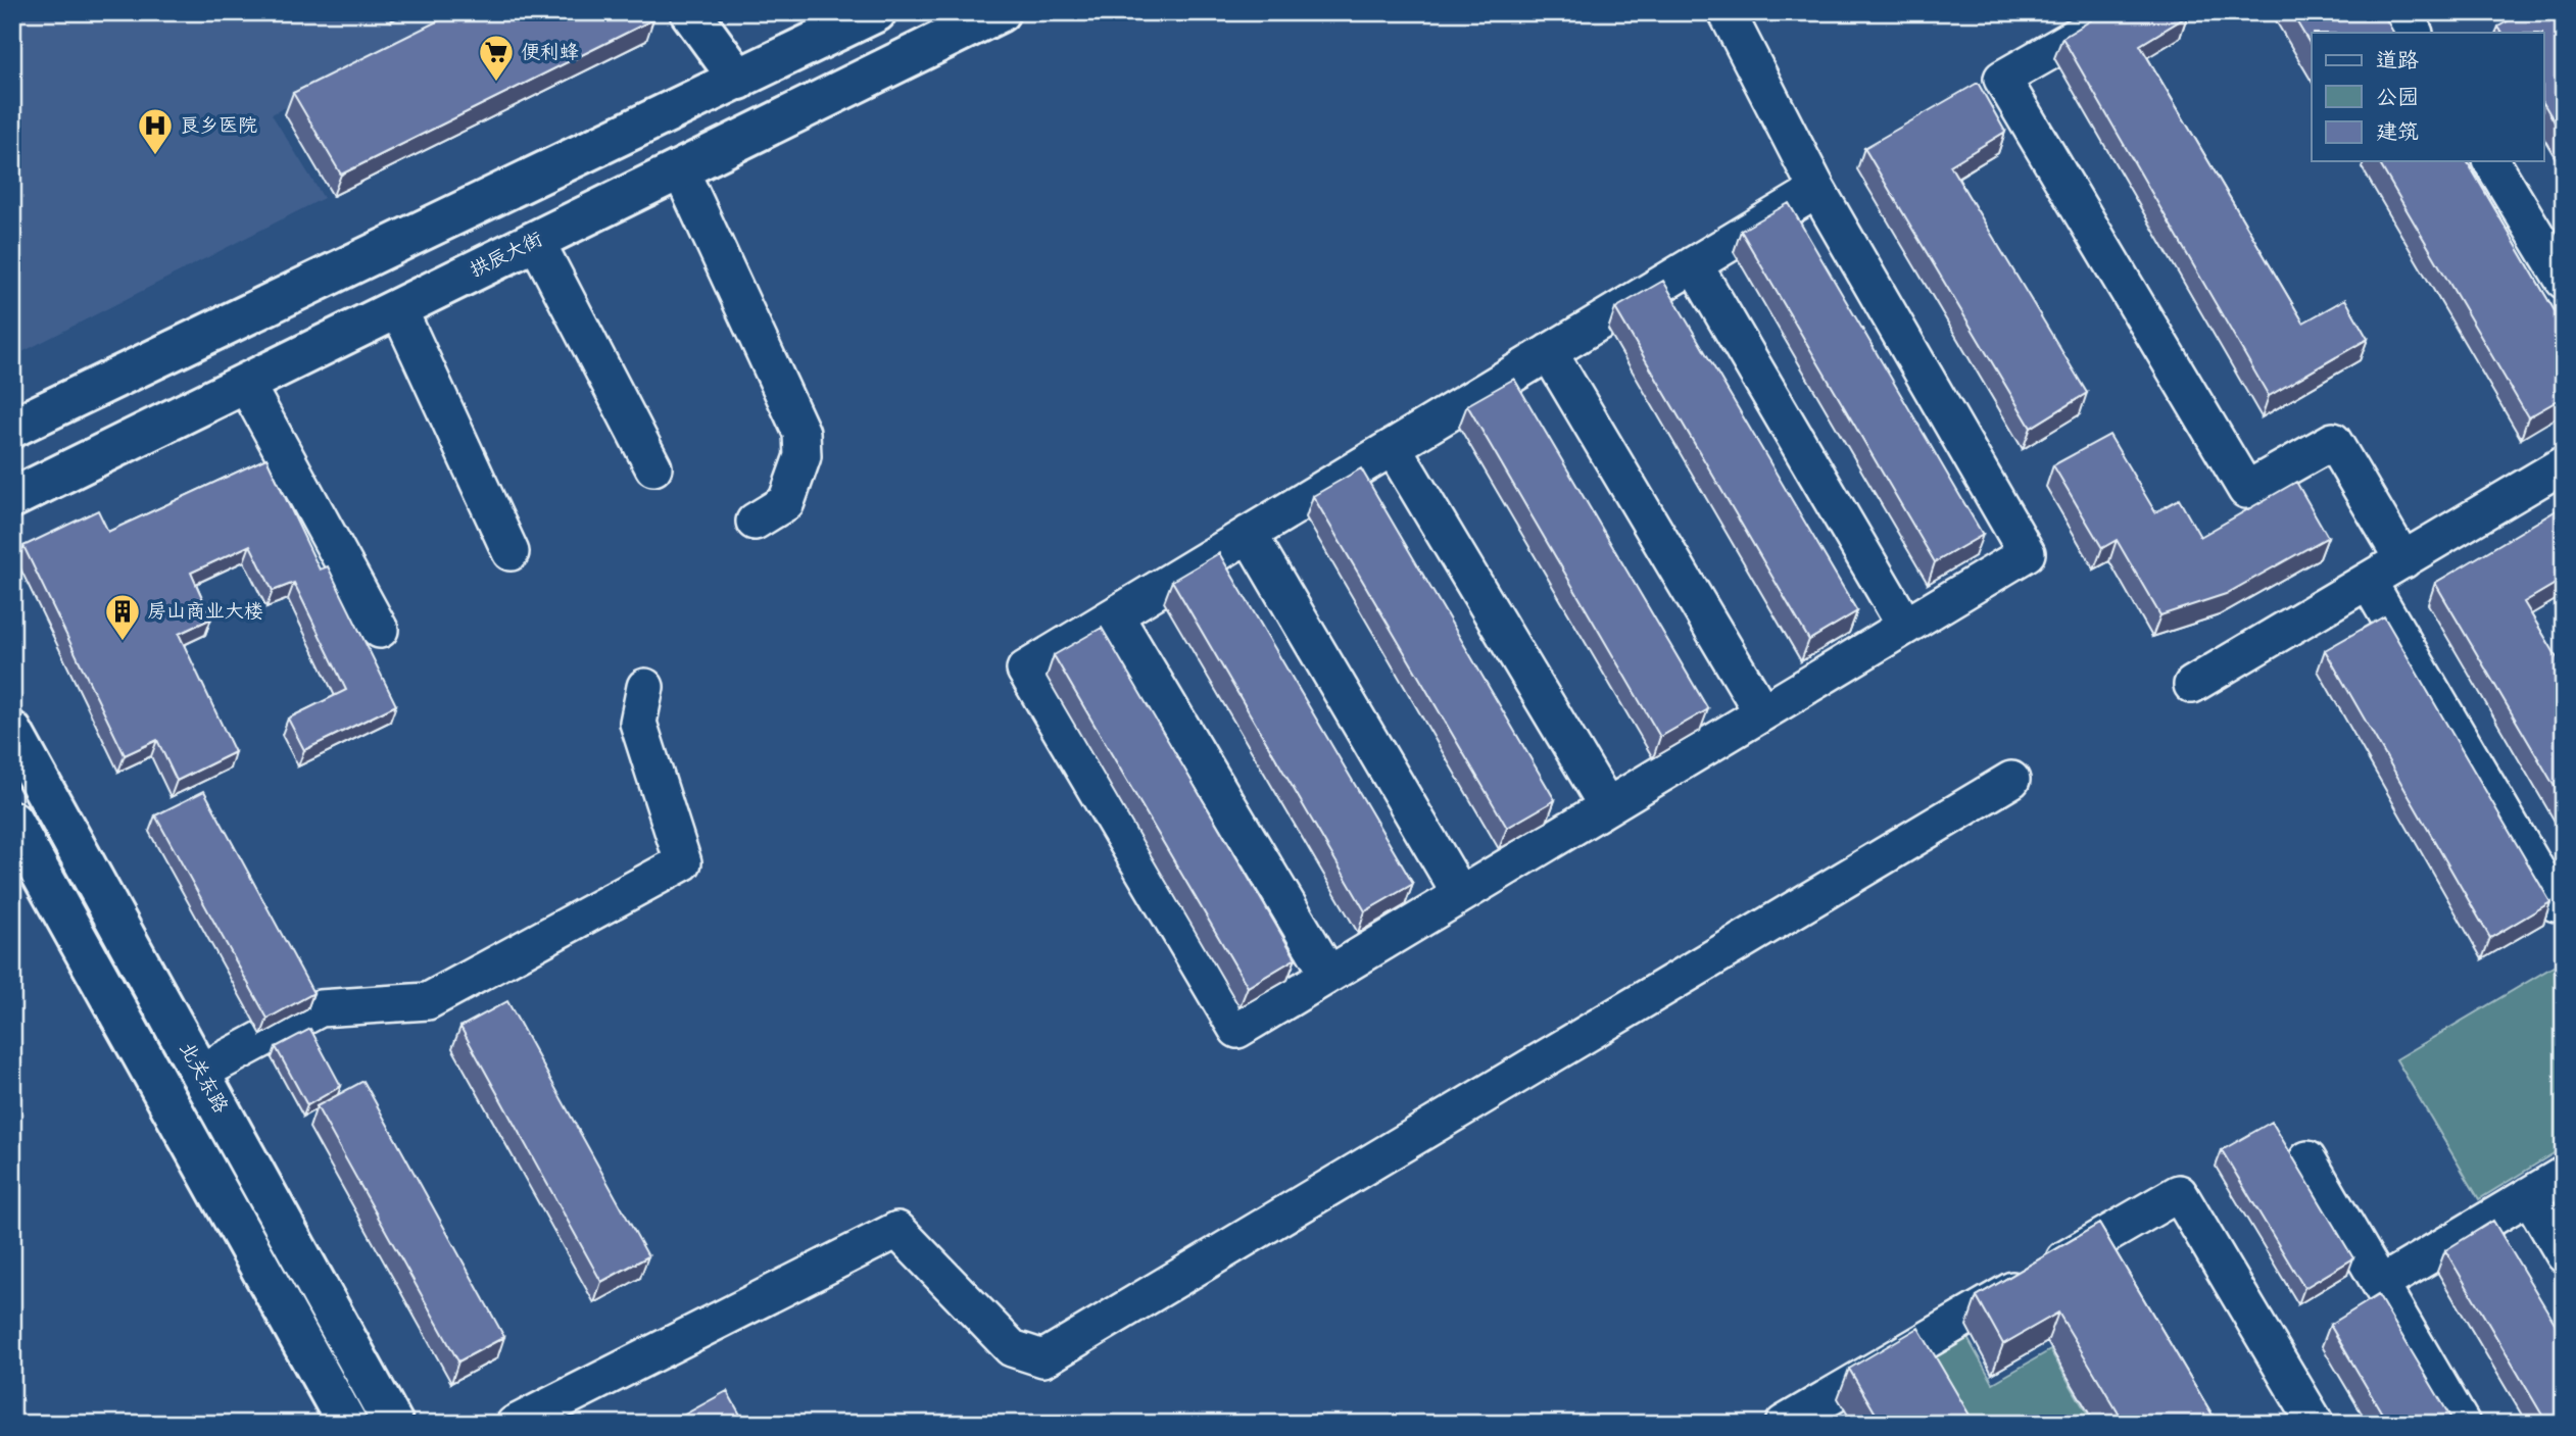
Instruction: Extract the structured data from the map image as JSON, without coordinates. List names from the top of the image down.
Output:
{
  "streets": {
    "street": ["拱辰大街", "北关东路"]
  },
  "places": {
    "supermarket": ["便利蜂"],
    "hospital": ["良乡医院"],
    "building": ["房山商业大楼"]
  },
  "legend": ["道路", "公园", "建筑"]
}
